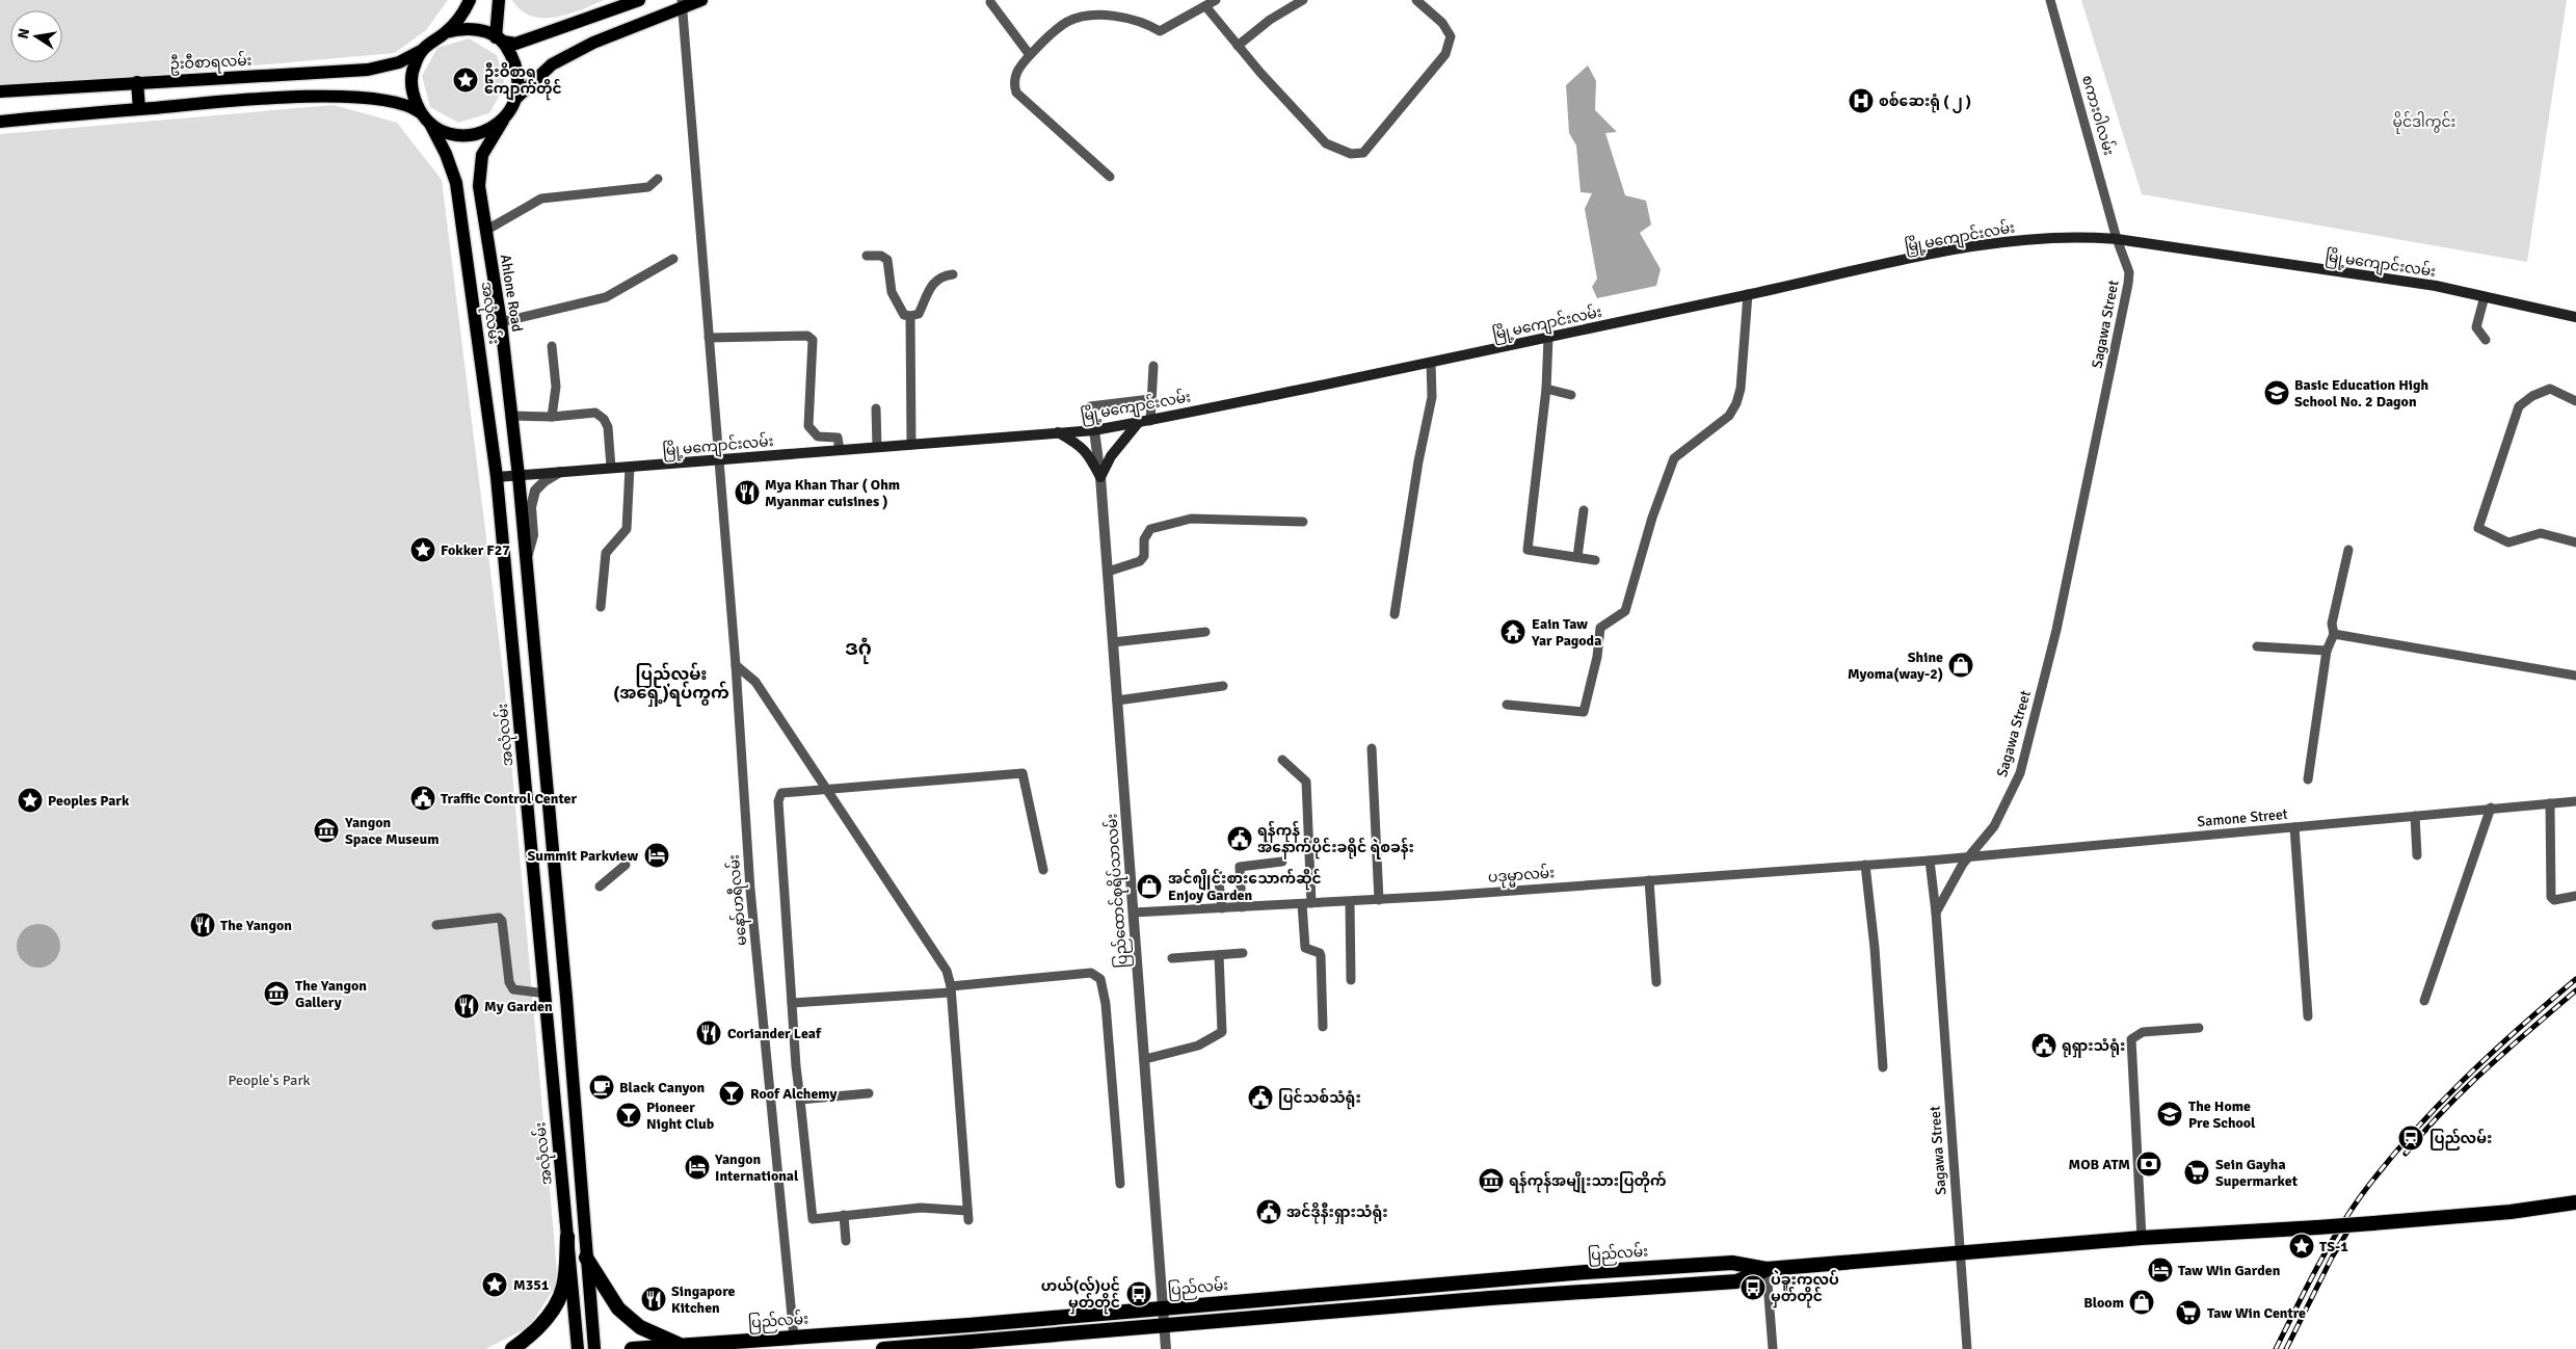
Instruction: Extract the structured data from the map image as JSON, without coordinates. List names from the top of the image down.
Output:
{
  "streets": {
    "highway": ["ပြည်လမ်း"],
    "main road": [
      "ဦးဝီစာရလမ်း",
      "မြို့မကျောင်းလမ်း",
      "Ahlone Road",
      "အလုံလမ်း"
    ],
    "street": [
      "စကားဝါလမ်း",
      "Sagawa Street",
      "Samone Street",
      "ပဒုမ္မာလမ်း",
      "ပြည်ထောင်စုရိပ်သာလမ်း",
      "မနော်ဟရီလမ်း"
    ]
  },
  "crossings": [
    ["ဦးဝီစာရလမ်း", "Ahlone Road"],
    ["ဦးဝီစာရလမ်း", "အလုံလမ်း"],
    ["စကားဝါလမ်း", "မြို့မကျောင်းလမ်း"],
    ["စကားဝါလမ်း", "Sagawa Street"],
    ["မြို့မကျောင်းလမ်း", "Ahlone Road"],
    ["မြို့မကျောင်းလမ်း", "အလုံလမ်း"],
    ["မြို့မကျောင်းလမ်း", "Sagawa Street"],
    ["မြို့မကျောင်းလမ်း", "ပြည်ထောင်စုရိပ်သာလမ်း"],
    ["မြို့မကျောင်းလမ်း", "မနော်ဟရီလမ်း"],
    ["Ahlone Road", "အလုံလမ်း"],
    ["Sagawa Street", "Samone Street"],
    ["Sagawa Street", "ပြည်လမ်း"],
    ["Samone Street", "ပဒုမ္မာလမ်း"],
    ["ပဒုမ္မာလမ်း", "ပြည်ထောင်စုရိပ်သာလမ်း"],
    ["ပြည်ထောင်စုရိပ်သာလမ်း", "ပြည်လမ်း"],
    ["မနော်ဟရီလမ်း", "ပြည်လမ်း"]
  ],
  "districts": ["ဒဂုံ", "ပြည်လမ်း (အရှေ့)ရပ်ကွက်"],
  "parks": ["မိုင်ဒါကွင်း", "People's Park"],
  "places": {
    "place": [
      "ဦးဝိစာရ ကျောက်တိုင်",
      "Fokker F27",
      "Peoples Park",
      "TS-1",
      "M351"
    ],
    "hospital": ["စစ်ဆေးရုံ ( ၂ )"],
    "school or university": ["Basic Education High School No. 2 Dagon", "The Home Pre School"],
    "restaurant": [
      "Mya Khan Thar ( Ohm Myanmar cuisines )",
      "The Yangon",
      "My Garden",
      "Coriander Leaf",
      "Singapore Kitchen"
    ],
    "temple": ["Eain Taw Yar Pagoda"],
    "shop": ["Shine Myoma(way-2)", "အင်၈ျိုင်းစားသောက်ဆိုင် Enjoy Garden", "Bloom"],
    "public building": [
      "Traffic Control Center",
      "ရန်ကုန် အနောက်ပိုင်းခရိုင် ရဲစခန်း",
      "ရုရှားသံရုံး",
      "ပြင်သစ်သံရုံး",
      "အင်ဒိုနီးရှားသံရုံး"
    ],
    "museum": ["Yangon Space Museum", "The Yangon Gallery", "ရန်ကုန်အမျိုးသားပြတိုက်"],
    "hotel": ["Summit Parkview", "Yangon International", "Taw Win Garden"],
    "cafe": ["Black Canyon"],
    "bar": ["Roof Alchemy", "Pioneer Night Club"],
    "station": ["ပြည်လမ်း"],
    "bank": ["MOB ATM"],
    "supermarket": ["Sein Gayha Supermarket", "Taw Win Centre"],
    "bus stop": ["ပဲခူးကလပ် မှတ်တိုင်", "ဟယ်(လ်)ပင် မှတ်တိုင်"]
  },
  "north": "left"
}
